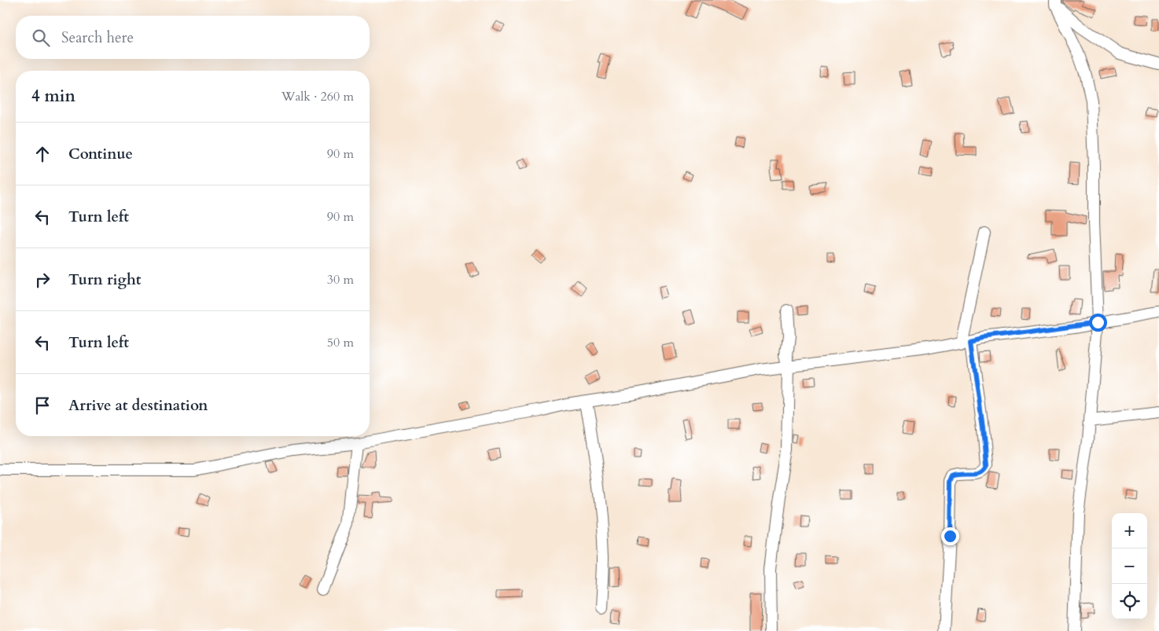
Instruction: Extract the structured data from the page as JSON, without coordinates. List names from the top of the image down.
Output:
{
  "page": {
    "search": "Search here",
    "heading": ["4 min", "Walk · 260 m"],
    "list": [
      ["Continue", "90 m"],
      ["Turn left", "90 m"],
      ["Turn right", "30 m"],
      ["Turn left", "50 m"],
      "Arrive at destination"
    ],
    "map_buttons": ["+", "−"]
  }
}
